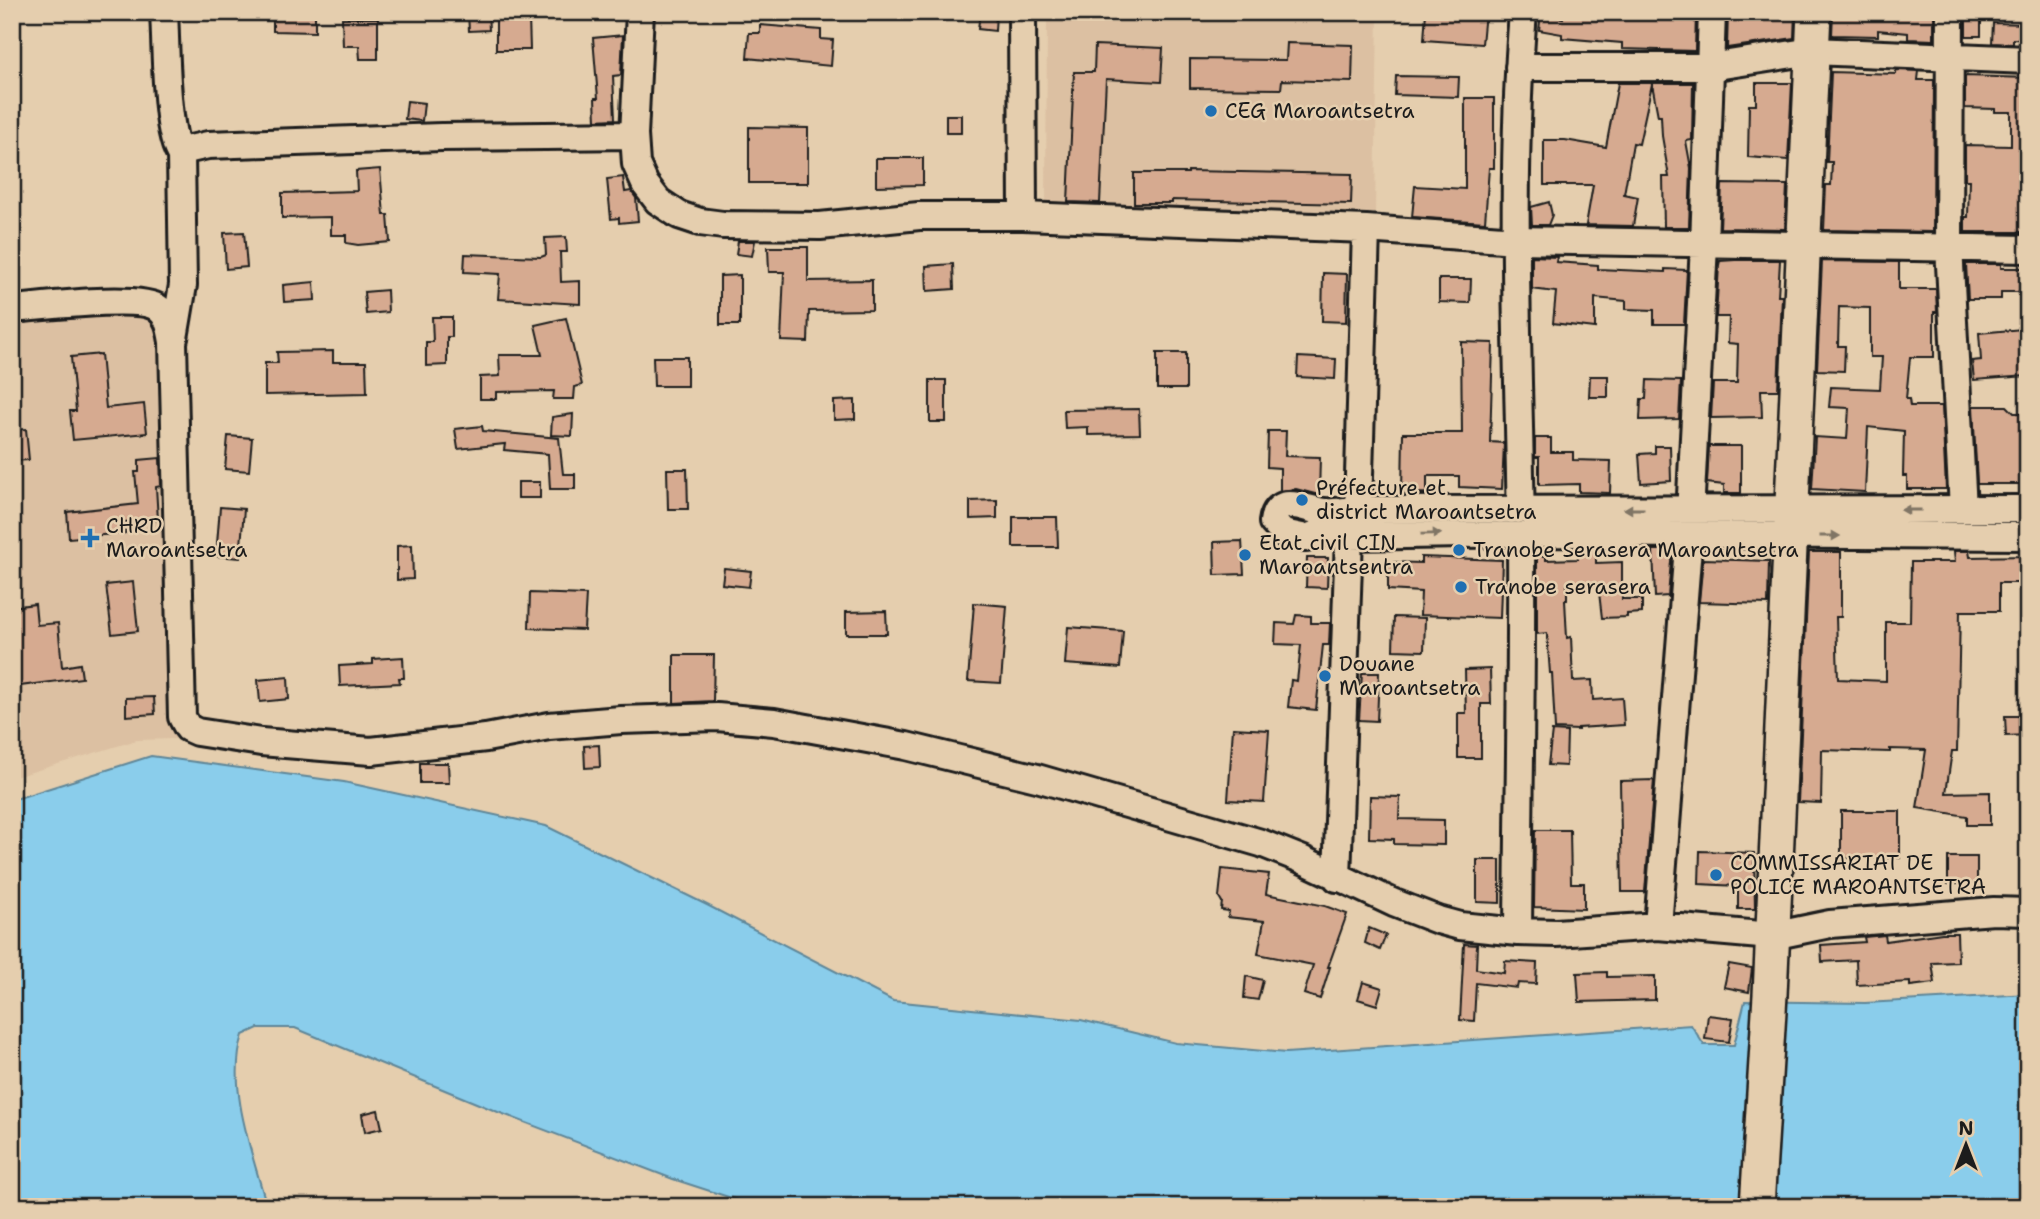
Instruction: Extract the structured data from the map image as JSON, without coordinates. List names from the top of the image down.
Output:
{
  "places": {
    "other": [
      "CEG Maroantsetra",
      "Préfecture et district Maroantsetra",
      "Tranobe Serasera Maroantsetra",
      "Etat civil CIN Maroantsentra",
      "Tranobe serasera",
      "Douane Maroantsetra",
      "COMMISSARIAT DE POLICE MAROANTSETRA"
    ],
    "health": ["CHRD Maroantsetra"]
  },
  "north": "top"
}
